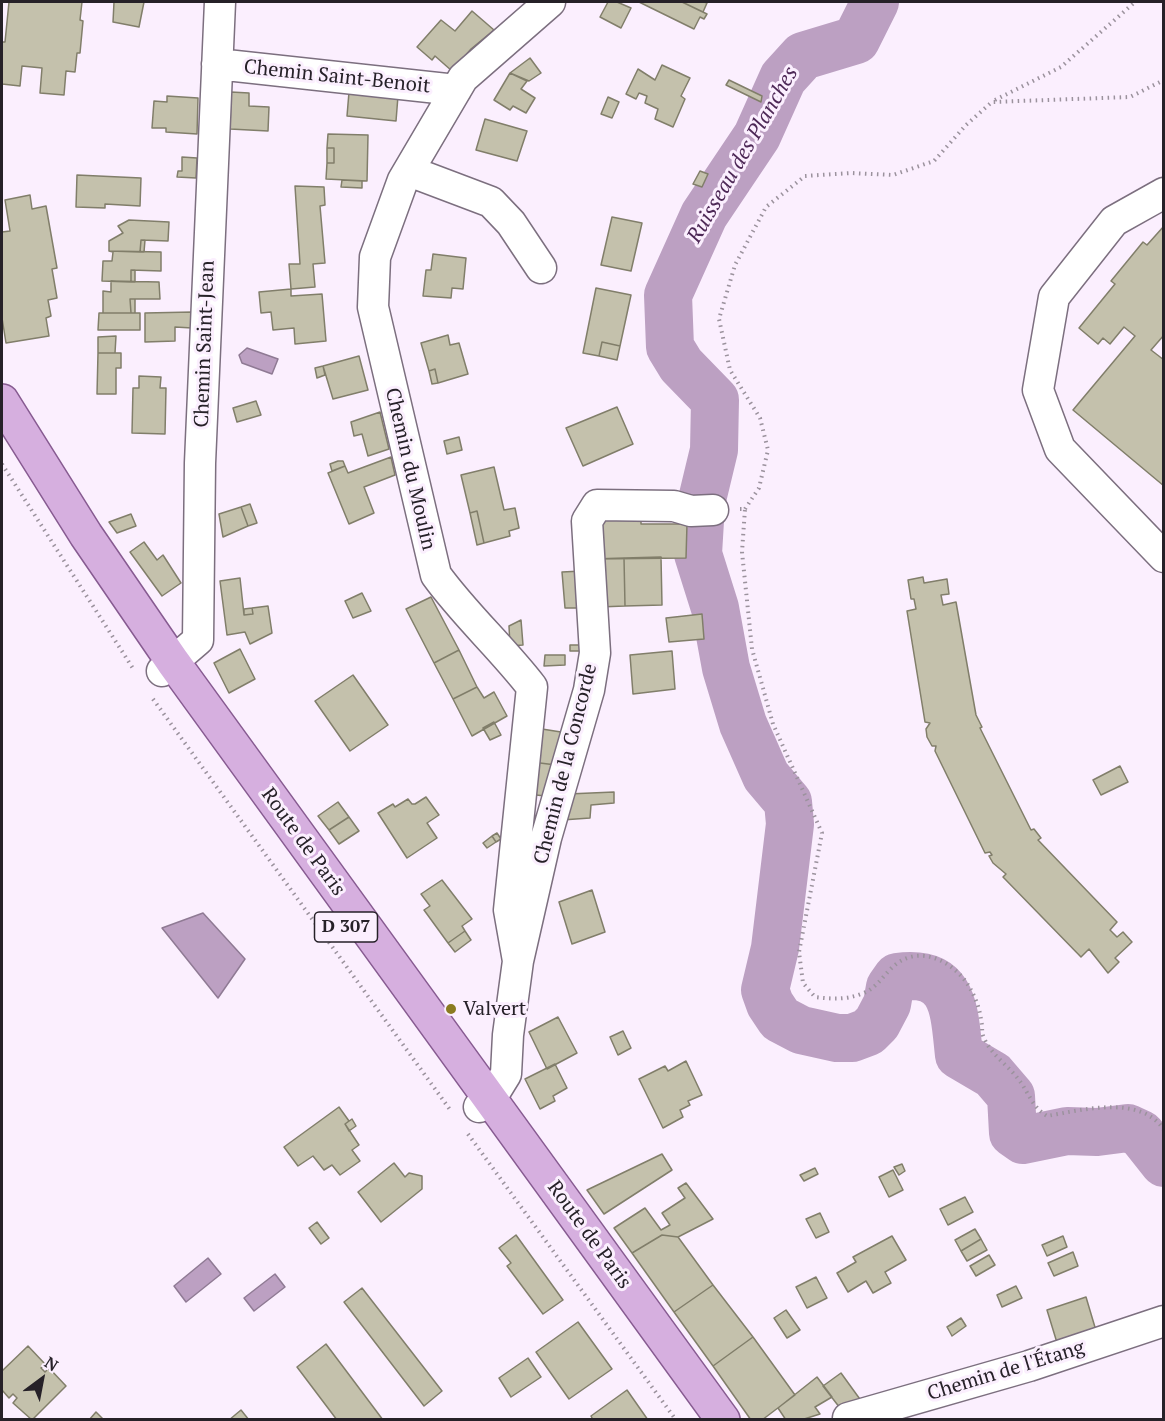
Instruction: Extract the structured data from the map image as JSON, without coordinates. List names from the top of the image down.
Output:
{
  "streets": {
    "main road": ["Route de Paris", "D 307"],
    "street": [
      "Chemin Saint-Benoit",
      "Chemin Saint-Jean",
      "Chemin du Moulin",
      "Chemin de la Concorde",
      "Chemin de l'Étang"
    ]
  },
  "crossings": [
    ["Chemin Saint-Benoit", "Chemin Saint-Jean"],
    ["Chemin Saint-Benoit", "Chemin du Moulin"],
    ["Chemin Saint-Jean", "Route de Paris"],
    ["Chemin du Moulin", "Chemin de la Concorde"],
    ["Chemin de la Concorde", "Route de Paris"]
  ],
  "water": ["Ruisseau des Planches"],
  "places": ["Valvert"],
  "north": "top right"
}
